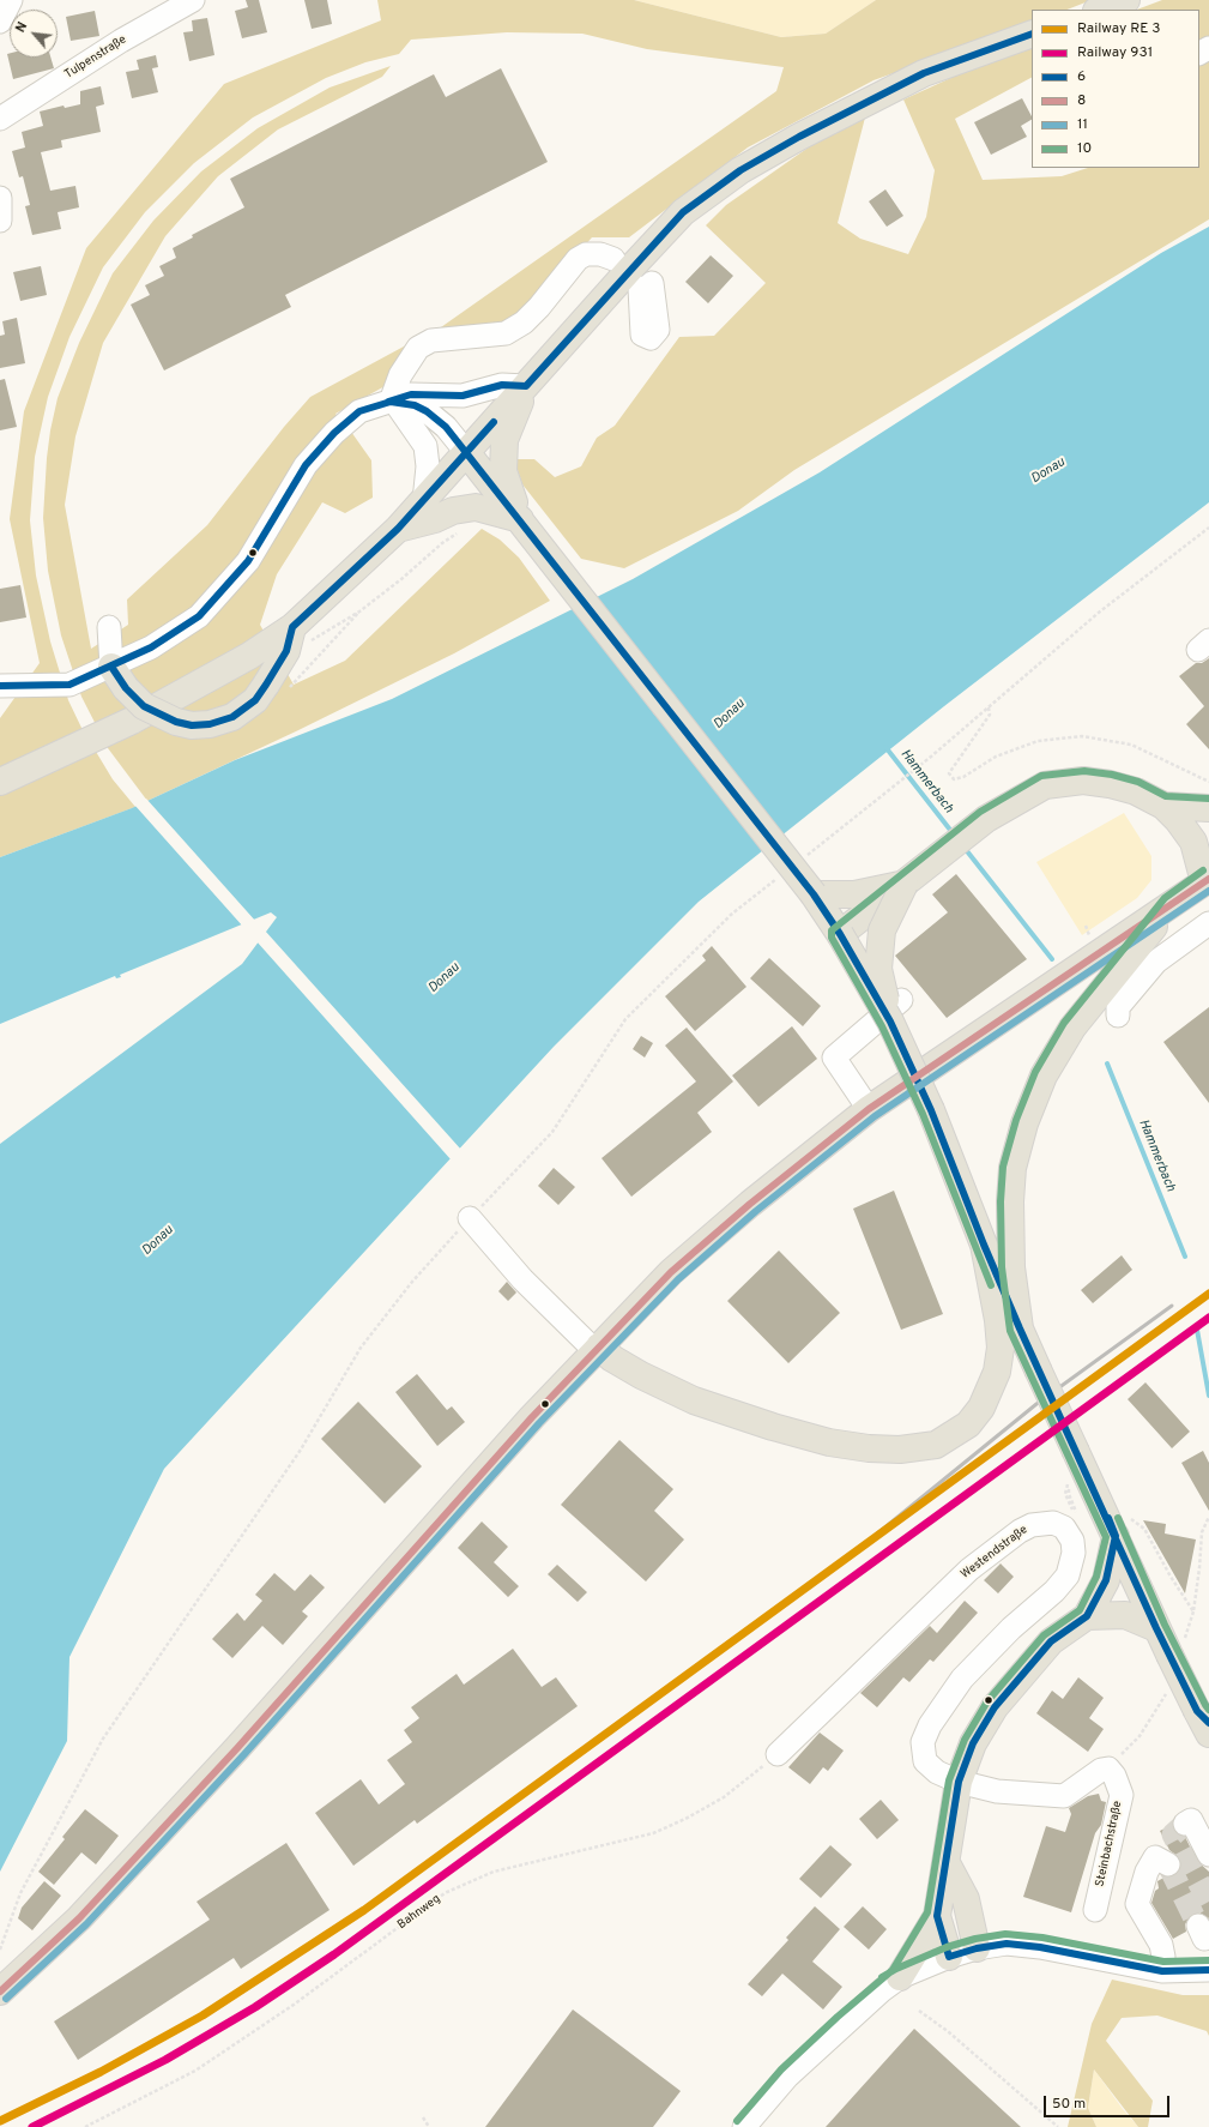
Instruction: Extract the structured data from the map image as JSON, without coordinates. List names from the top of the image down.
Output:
{
  "streets": {
    "street": ["Tulpenstraße", "Westendstraße", "Steinbachstraße"],
    "path": ["Bahnweg"]
  },
  "crossings": [
    ["Westendstraße", "Bahnweg"]
  ],
  "water": ["Donau", "Hammerbach"],
  "lines": [
    "transit line 6",
    "transit line 10",
    "transit line 8",
    "transit line 11",
    "rail line 931"
  ],
  "legend": [
    "Railway RE 3",
    "Railway 931",
    "6",
    "8",
    "11",
    "10"
  ],
  "scale_bar": "50 m",
  "north": "top left"
}
